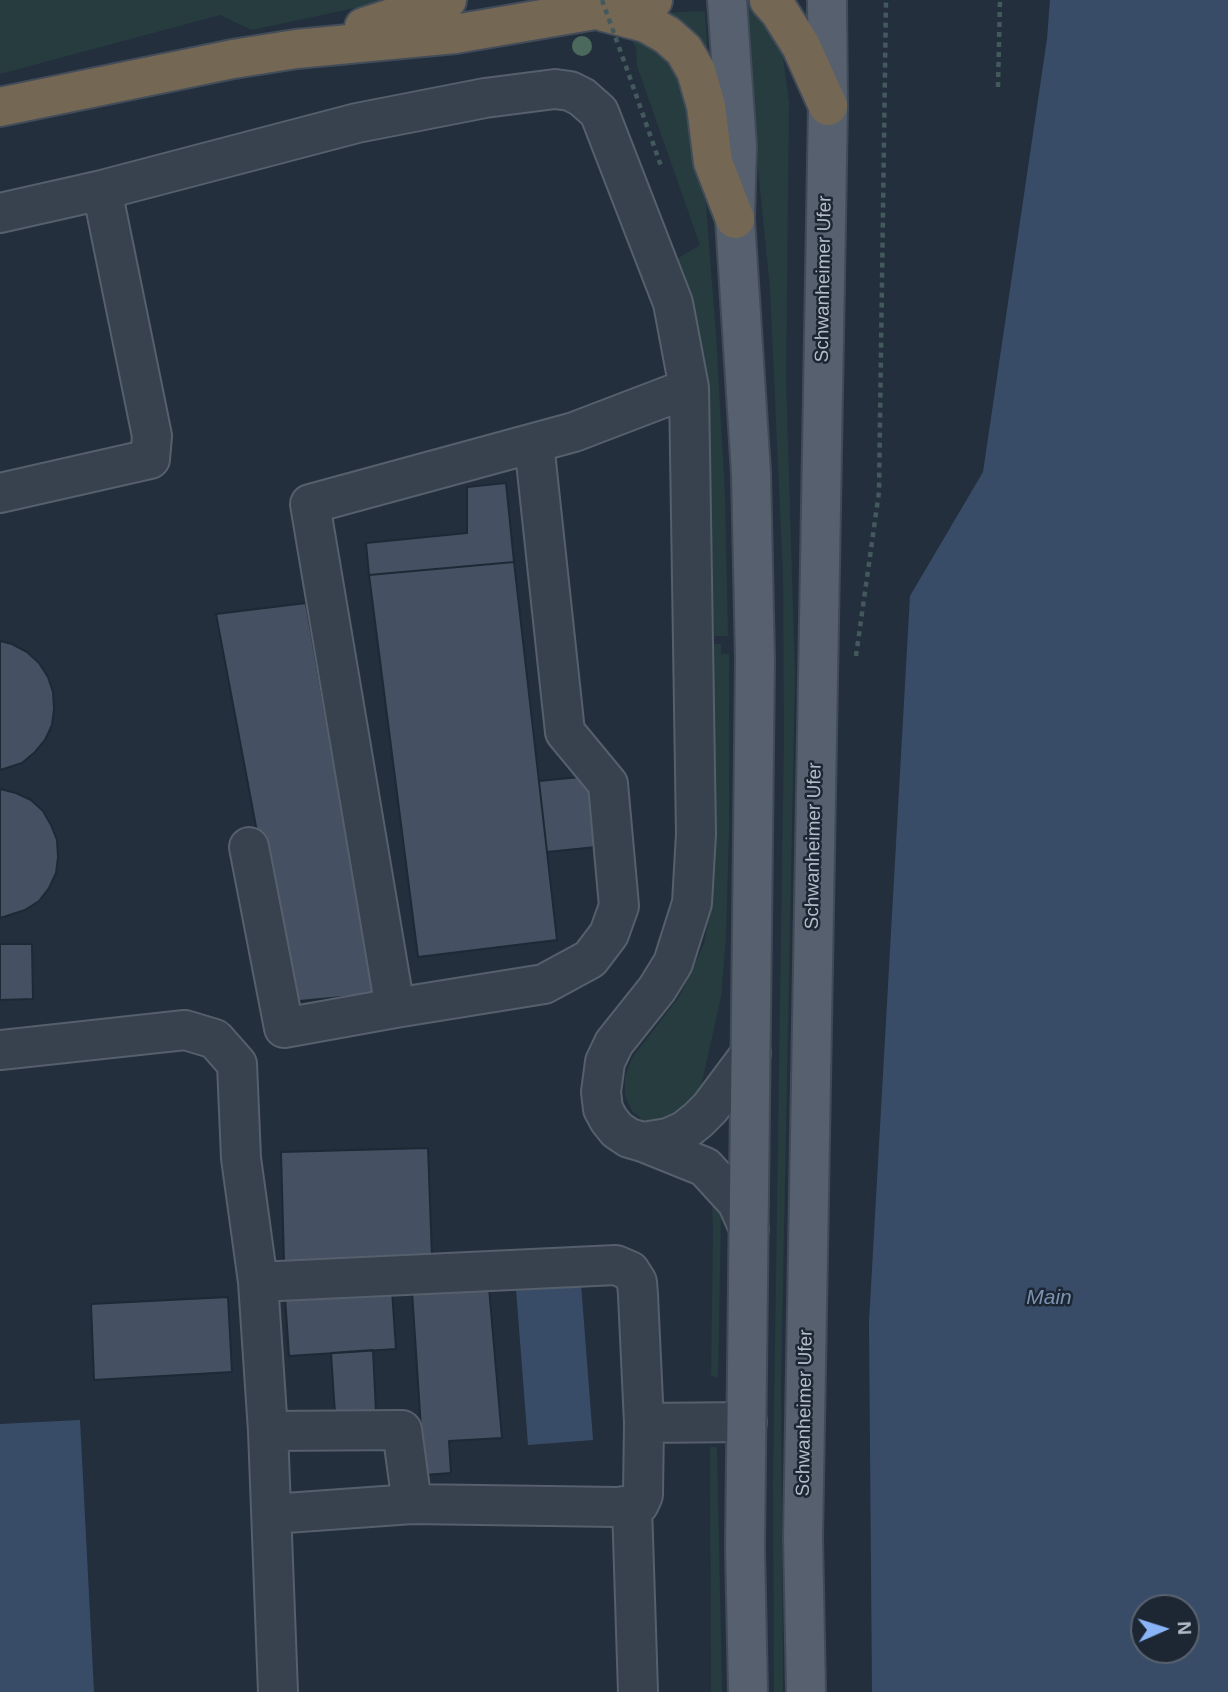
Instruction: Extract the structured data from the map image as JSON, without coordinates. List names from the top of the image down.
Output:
{
  "streets": {
    "main road": ["Schwanheimer Ufer"]
  },
  "water": ["Main"],
  "north": "right"
}
